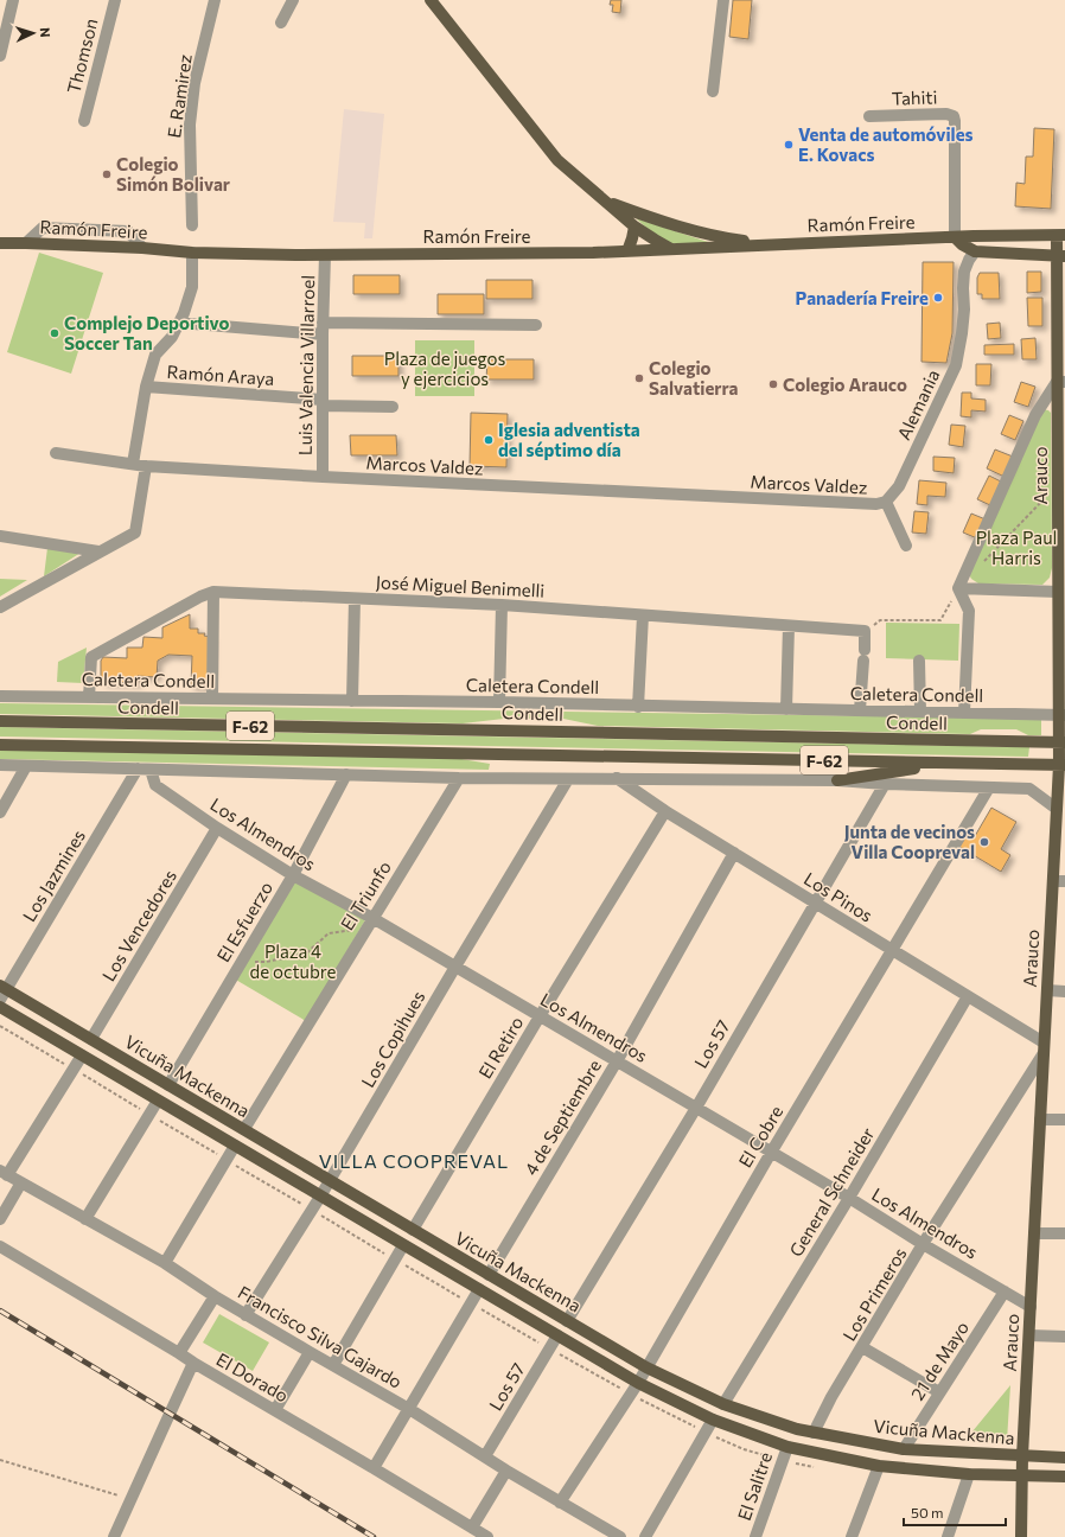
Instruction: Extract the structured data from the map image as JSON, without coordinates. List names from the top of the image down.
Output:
{
  "streets": {
    "main road": [
      "Ramón Freire",
      "Arauco",
      "Condell",
      "F-62",
      "Vicuña Mackenna"
    ],
    "street": [
      "Thomson",
      "E. Ramirez",
      "Tahiti",
      "Luis Valencia Villarroel",
      "Ramón Araya",
      "Alemania",
      "Marcos Valdez",
      "José Miguel Benimelli",
      "Caletera Condell",
      "Los Almendros",
      "Los Jazmines",
      "El Triunfo",
      "Los Pinos",
      "El Esfuerzo",
      "Los Vencedores",
      "Los Copihues",
      "Los 57",
      "El Retiro",
      "4 de Septiembre",
      "El Cobre",
      "General Schneider",
      "Los Primeros",
      "Francisco Silva Gajardo",
      "21 de Mayo",
      "El Dorado",
      "El Salitre"
    ]
  },
  "crossings": [
    ["Tahiti", "Ramón Freire"],
    ["Ramón Freire", "Luis Valencia Villarroel"],
    ["Ramón Freire", "Arauco"],
    ["Luis Valencia Villarroel", "Ramón Araya"],
    ["Luis Valencia Villarroel", "Marcos Valdez"],
    ["Alemania", "Marcos Valdez"],
    ["Arauco", "Caletera Condell"],
    ["Arauco", "Condell"],
    ["Arauco", "F-62"],
    ["Arauco", "Los Almendros"],
    ["Arauco", "Los Pinos"],
    ["Arauco", "Vicuña Mackenna"],
    ["Arauco", "Los Primeros"],
    ["José Miguel Benimelli", "Caletera Condell"],
    ["Los Almendros", "El Triunfo"],
    ["Los Almendros", "El Esfuerzo"],
    ["Los Almendros", "Los Vencedores"],
    ["Los Almendros", "Los Copihues"],
    ["Los Almendros", "Los 57"],
    ["Los Almendros", "El Retiro"],
    ["Los Almendros", "4 de Septiembre"],
    ["Los Almendros", "El Cobre"],
    ["Los Almendros", "General Schneider"],
    ["Los Almendros", "Los Primeros"],
    ["Los Almendros", "21 de Mayo"],
    ["Los Jazmines", "Vicuña Mackenna"],
    ["El Triunfo", "Vicuña Mackenna"],
    ["Los Pinos", "Los 57"],
    ["Los Pinos", "El Retiro"],
    ["Los Pinos", "4 de Septiembre"],
    ["Los Pinos", "El Cobre"],
    ["Los Pinos", "General Schneider"],
    ["Los Pinos", "Los Primeros"],
    ["El Esfuerzo", "Vicuña Mackenna"],
    ["Los Vencedores", "Vicuña Mackenna"],
    ["Los Copihues", "Vicuña Mackenna"],
    ["Los Copihues", "Francisco Silva Gajardo"],
    ["Los 57", "Vicuña Mackenna"],
    ["Los 57", "Francisco Silva Gajardo"],
    ["El Retiro", "Vicuña Mackenna"],
    ["Vicuña Mackenna", "4 de Septiembre"],
    ["Vicuña Mackenna", "El Cobre"],
    ["Vicuña Mackenna", "General Schneider"],
    ["Vicuña Mackenna", "Los Primeros"],
    ["Vicuña Mackenna", "21 de Mayo"],
    ["Vicuña Mackenna", "El Salitre"],
    ["El Cobre", "Francisco Silva Gajardo"]
  ],
  "districts": ["VILLA COOPREVAL"],
  "parks": ["Plaza de juegos y ejercicios", "Plaza Paul Harris", "Plaza 4 de octubre"],
  "places": [
    "Venta de automóviles E. Kovacs",
    "Colegio Simón Bolivar",
    "Panadería Freire",
    "Complejo Deportivo Soccer Tan",
    "Colegio Salvatierra",
    "Colegio Arauco",
    "Iglesia adventista del séptimo día",
    "Junta de vecinos Villa Coopreval"
  ],
  "scale_bar": "50 m",
  "north": "right"
}
